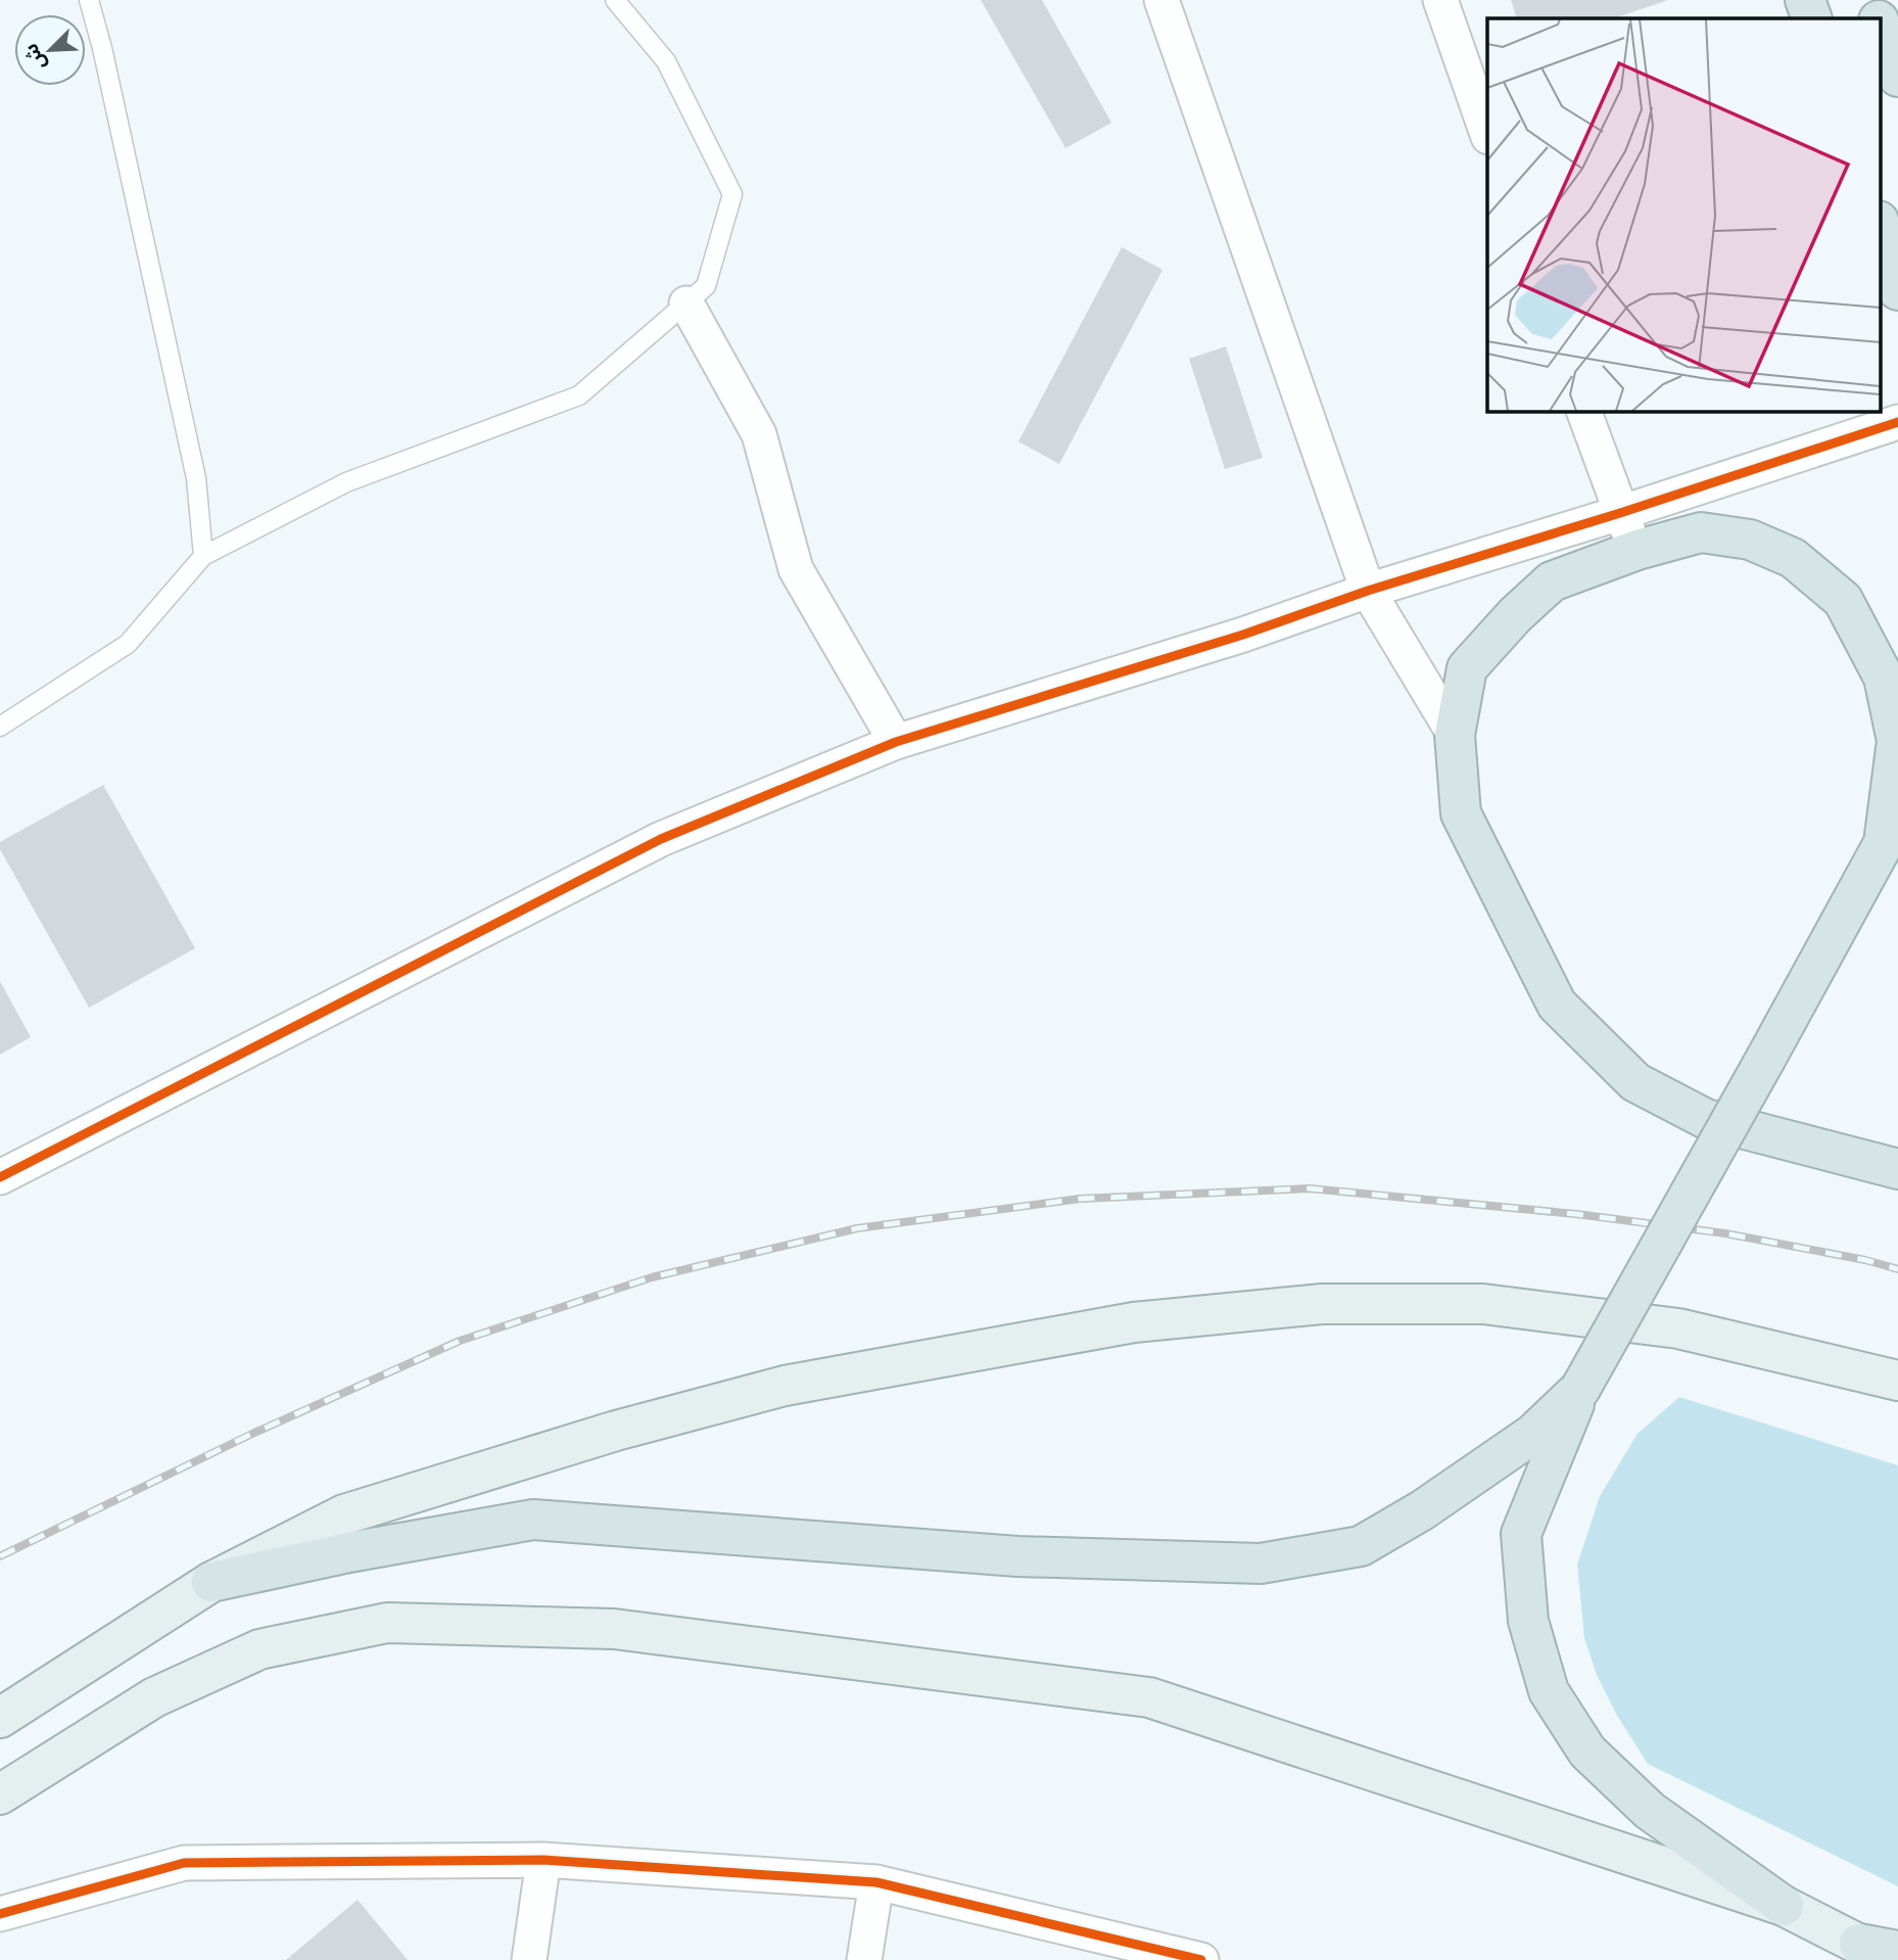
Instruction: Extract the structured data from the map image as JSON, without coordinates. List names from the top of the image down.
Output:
{
  "north": "bottom left"
}
